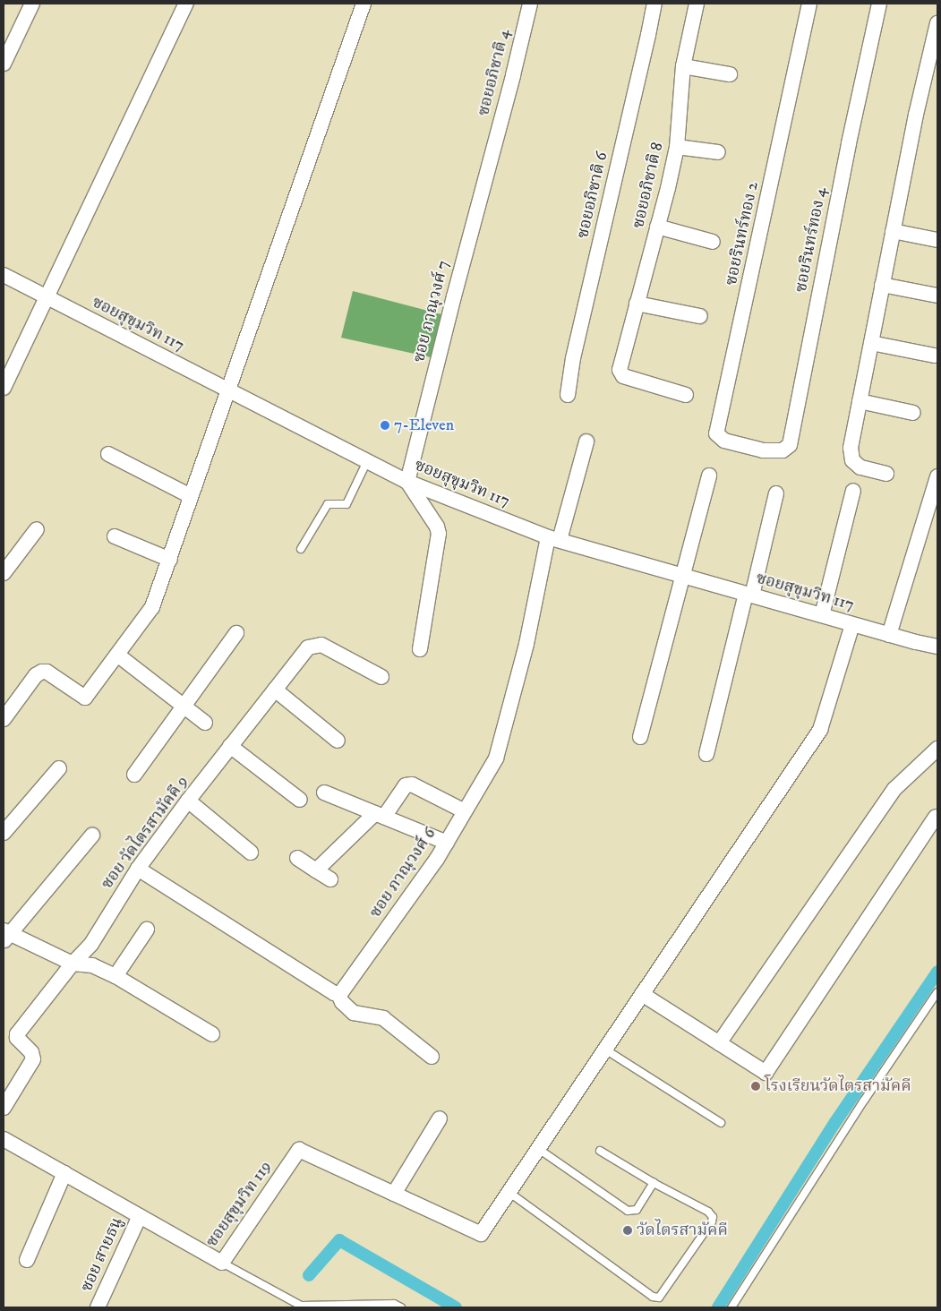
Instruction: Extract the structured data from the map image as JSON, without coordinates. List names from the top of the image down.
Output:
{
  "streets": {
    "street": [
      "ซอยอภิชาติ 4",
      "ซอยอภิชาติ 8",
      "ซอยอภิชาติ 6",
      "ซอยรินทร์ทอง 2",
      "ซอยรินทร์ทอง 4",
      "ซอย ภาณุวงศ์ 7",
      "ซอยสุขุมวิท 117",
      "ซอย วัดไตรสามัคคี 9",
      "ซอย ภาณุวงศ์ 6",
      "ซอยสุขุมวิท 119",
      "ซอย สายธนู"
    ]
  },
  "crossings": [
    ["ซอยอภิชาติ 4", "ซอย ภาณุวงศ์ 7"],
    ["ซอยรินทร์ทอง 2", "ซอยรินทร์ทอง 4"],
    ["ซอย ภาณุวงศ์ 7", "ซอยสุขุมวิท 117"],
    ["ซอยสุขุมวิท 117", "ซอย ภาณุวงศ์ 6"],
    ["ซอยสุขุมวิท 119", "ซอย สายธนู"]
  ],
  "places": ["7-Eleven", "โรงเรียนวัดไตรสามัคคี", "วัดไตรสามัคคี"]
}
